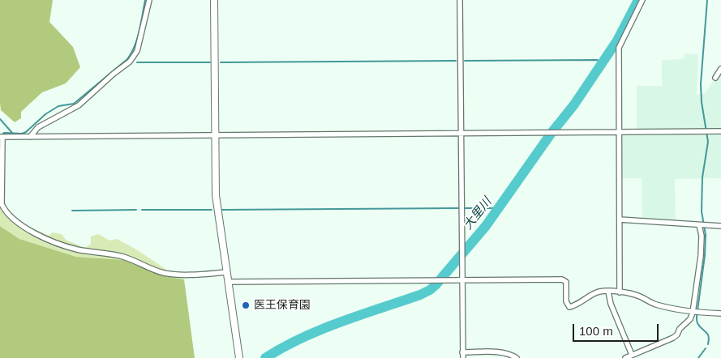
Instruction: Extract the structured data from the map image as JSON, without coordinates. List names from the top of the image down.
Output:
{
  "water": ["大里川"],
  "places": ["医王保育園"],
  "scale_bar": "100 m"
}
